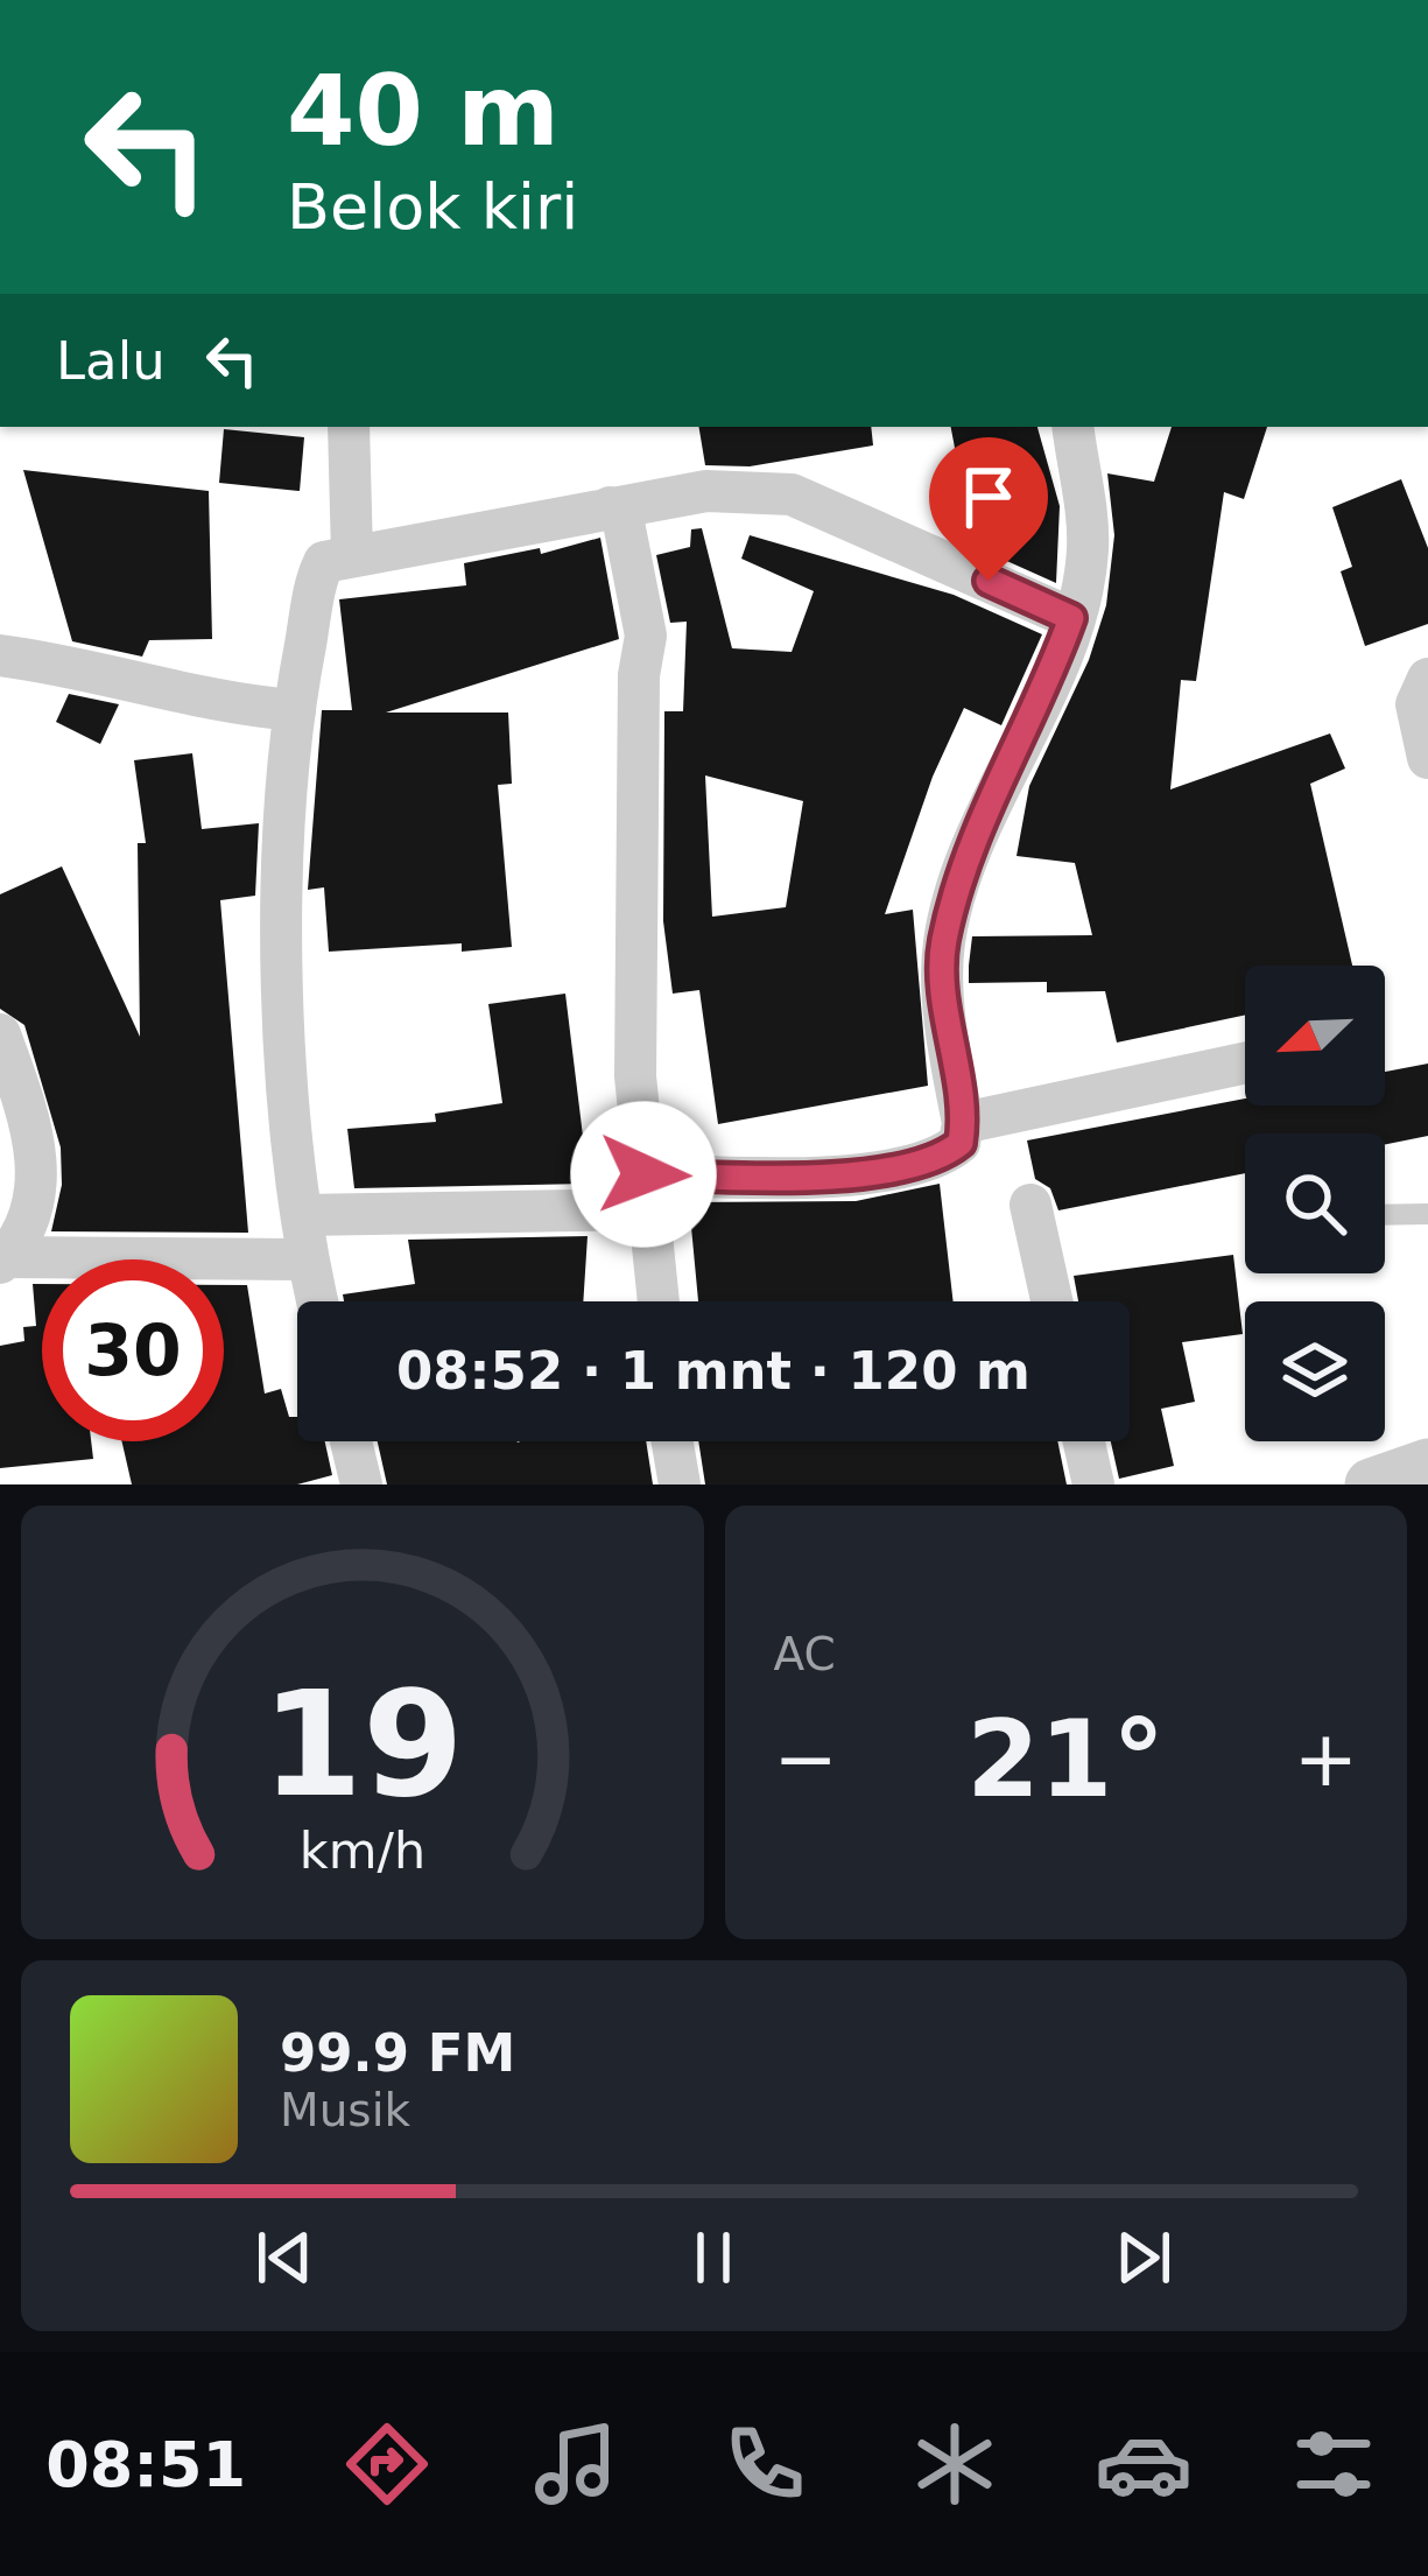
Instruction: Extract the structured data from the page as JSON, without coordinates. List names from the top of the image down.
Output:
{
  "north": "bottom left",
  "page": {
    "turn": ["40 m", "Belok kiri"],
    "then": "Lalu",
    "limit": "30",
    "trip": "08:52 · 1 mnt · 120 m",
    "tile": "AC",
    "heat": ["−", "21°", "+"],
    "song": ["99.9 FM", "Musik"],
    "tabs": "08:51",
    "gauge": ["19", "km/h"]
  }
}
